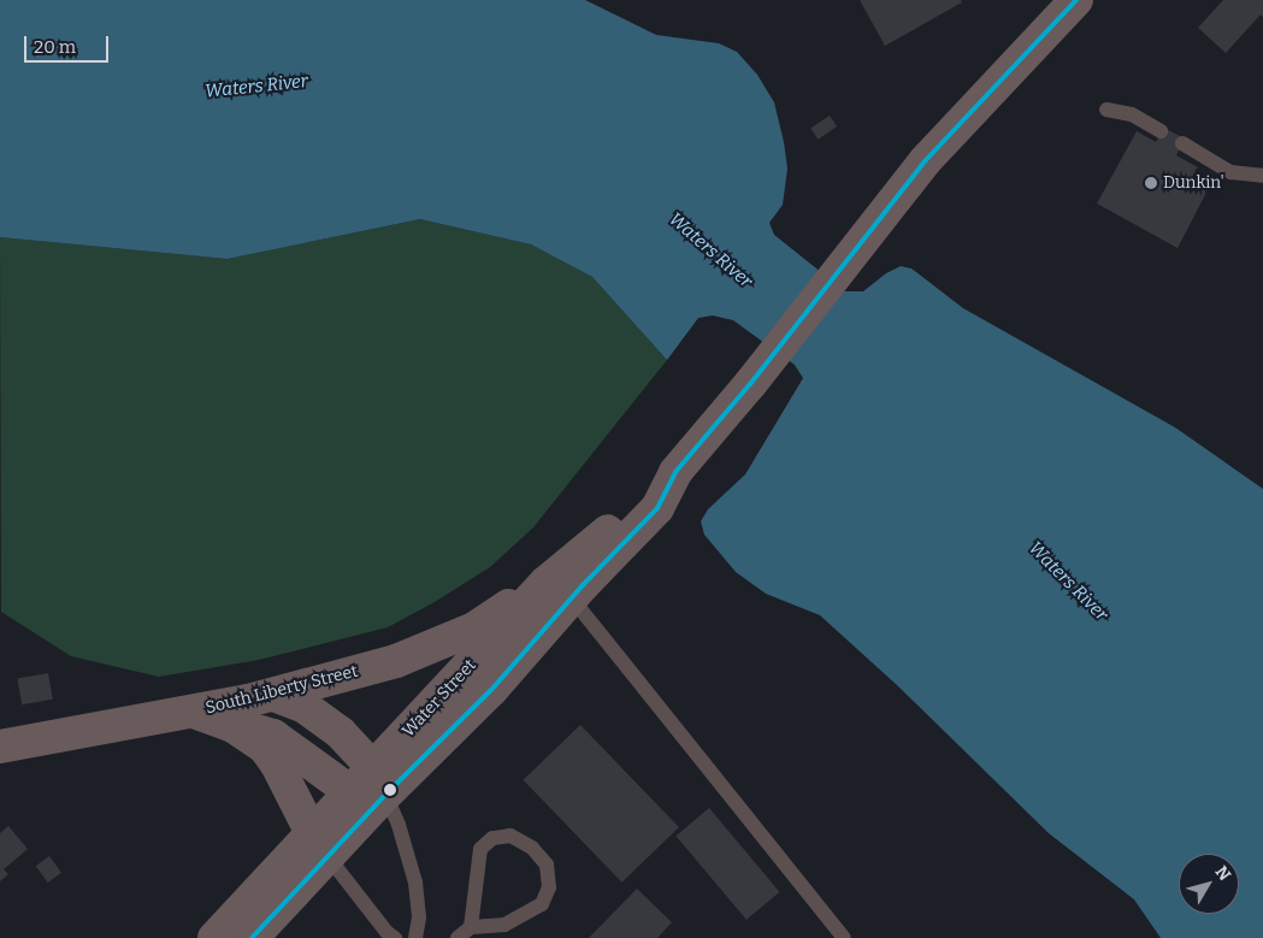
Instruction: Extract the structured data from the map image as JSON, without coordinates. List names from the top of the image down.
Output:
{
  "streets": {
    "main road": ["South Liberty Street", "Water Street"]
  },
  "crossings": [
    ["South Liberty Street", "Water Street"]
  ],
  "water": ["Waters River"],
  "places": ["Dunkin'"],
  "scale_bar": "20 m",
  "north": "top right"
}
